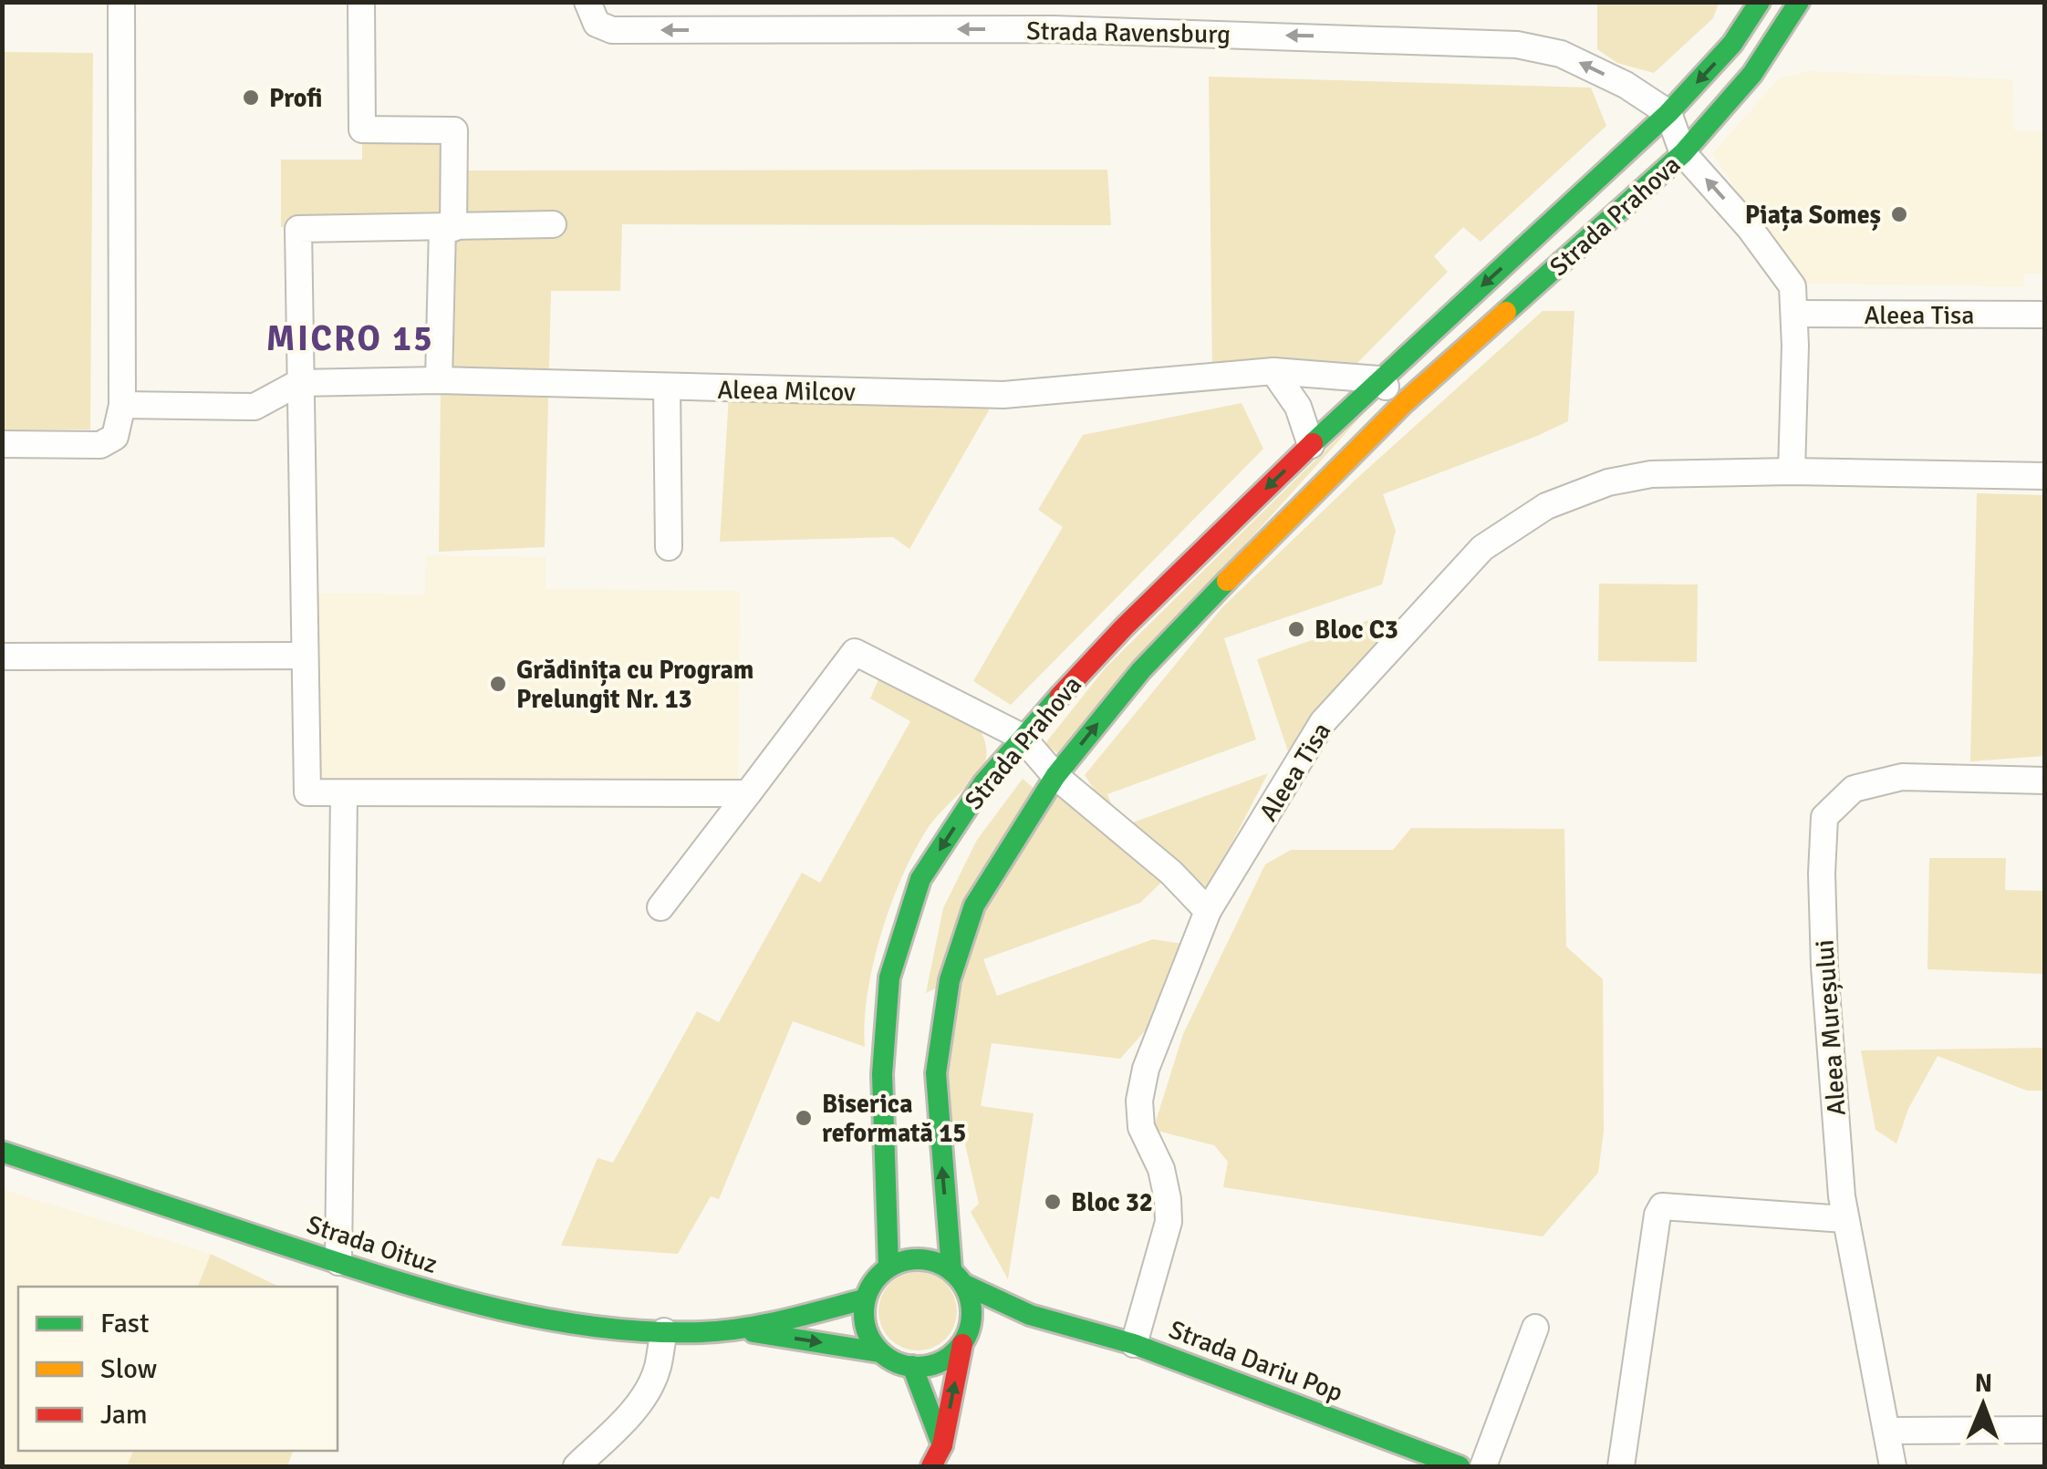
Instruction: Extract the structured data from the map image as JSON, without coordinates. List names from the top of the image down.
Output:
{
  "streets": {
    "street": [
      "Strada Ravensburg",
      "Strada Prahova",
      "Aleea Tisa",
      "Aleea Milcov",
      "Aleea Mureșului",
      "Strada Oituz",
      "Strada Dariu Pop"
    ]
  },
  "crossings": [
    ["Strada Ravensburg", "Strada Prahova"],
    ["Strada Prahova", "Aleea Milcov"],
    ["Strada Prahova", "Strada Oituz"],
    ["Strada Prahova", "Strada Dariu Pop"],
    ["Aleea Tisa", "Strada Dariu Pop"],
    ["Strada Oituz", "Strada Dariu Pop"]
  ],
  "one_way": ["Strada Ravensburg"],
  "districts": ["MICRO 15"],
  "places": [
    "Profi",
    "Piața Someș",
    "Bloc C3",
    "Grădinița cu Program Prelungit Nr. 13",
    "Biserica reformată 15",
    "Bloc 32"
  ],
  "legend": ["Fast", "Slow", "Jam"],
  "north": "top"
}
